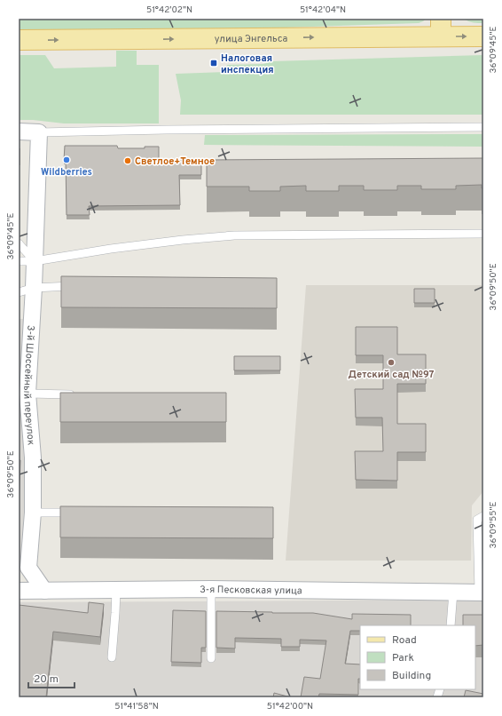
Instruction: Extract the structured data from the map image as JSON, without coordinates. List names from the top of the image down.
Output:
{
  "streets": {
    "main road": ["улица Энгельса"],
    "street": ["3-й Шоссейный переулок", "3-я Песковская улица"]
  },
  "crossings": [
    ["3-й Шоссейный переулок", "3-я Песковская улица"]
  ],
  "one_way": ["улица Энгельса"],
  "places": {
    "transit": ["Налоговая инспекция"],
    "other": ["Wildberries", "Светлое+Темное", "Детский сад №97"]
  },
  "legend": ["Road", "Park", "Building"],
  "scale_bar": "20 m",
  "coordinates": [
    "51°42'02\"N",
    "51°42'04\"N",
    "36°09'45\"E",
    "36°09'50\"E",
    "36°09'55\"E",
    "51°41'58\"N",
    "51°42'00\"N"
  ]
}
